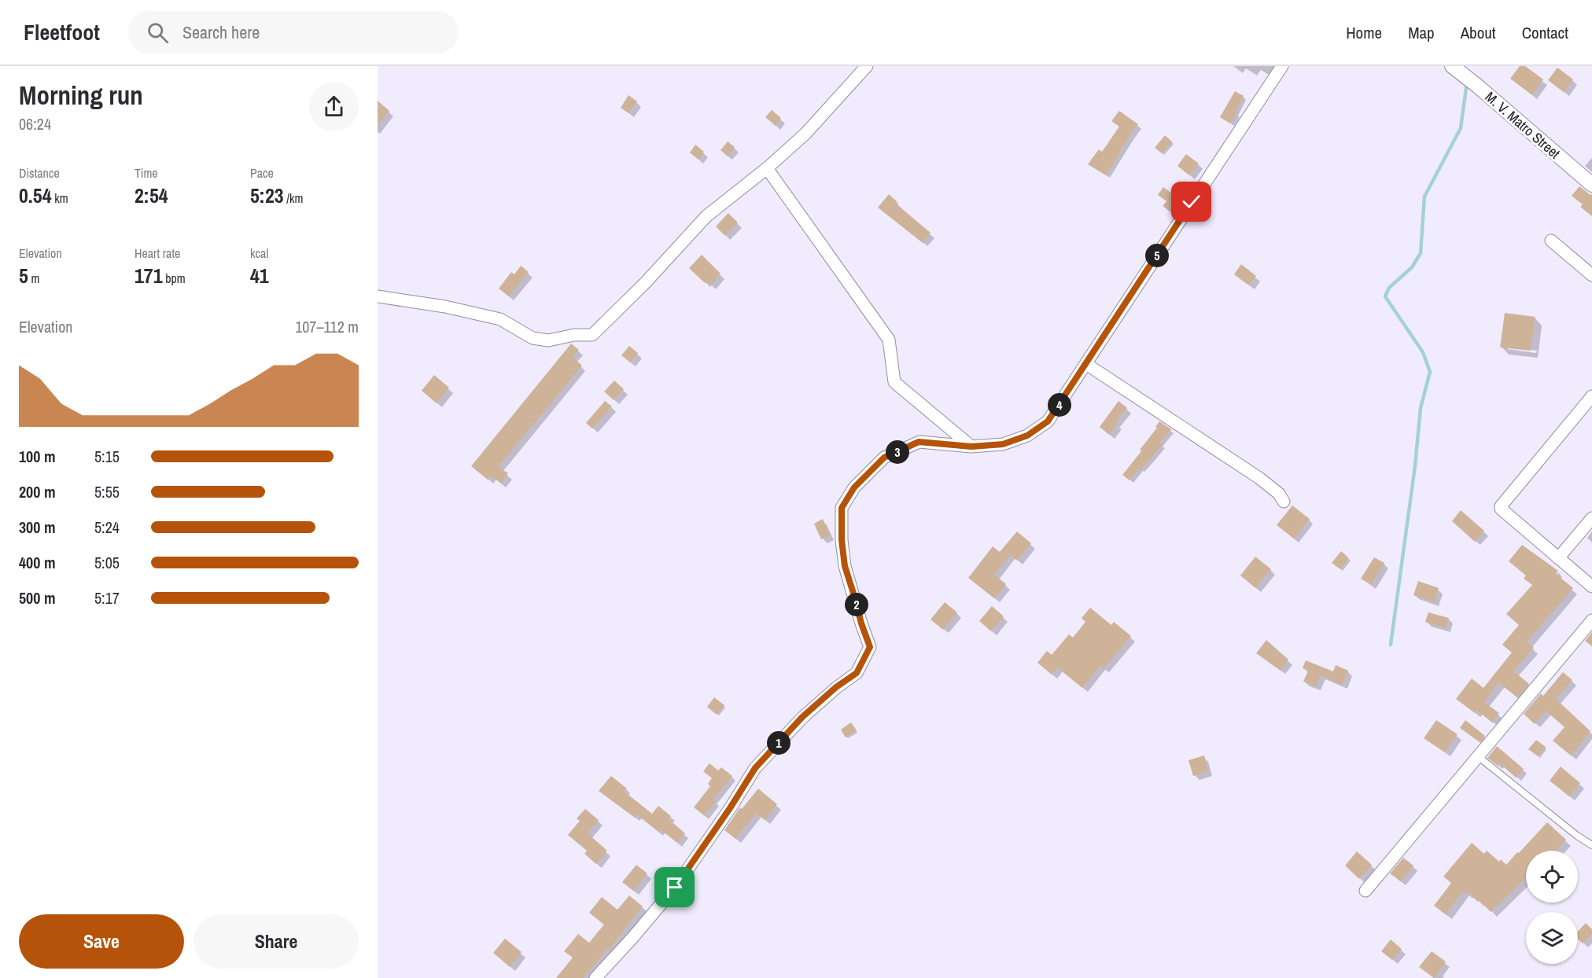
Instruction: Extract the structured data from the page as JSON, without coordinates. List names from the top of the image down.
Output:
{
  "streets": {
    "street": ["M. V. Matro Street"]
  },
  "page": {
    "header": "Fleetfoot",
    "search": "Search here",
    "nav": [
      "Home",
      "Map",
      "About",
      "Contact"
    ],
    "heading": ["Morning run", "06:24"],
    "stats": [
      ["Distance", "0.54 km"],
      ["Time", "2:54"],
      ["Pace", "5:23 /km"],
      ["Elevation", "5 m"],
      ["Heart rate", "171 bpm"],
      ["kcal", "41"]
    ],
    "pins": [
      "5",
      "4",
      "3",
      "2",
      "1"
    ],
    "chart": ["Elevation", "107–112 m"],
    "list": [
      {
        "name": "100 m",
        "note": "5:15"
      },
      {
        "name": "200 m",
        "note": "5:55"
      },
      {
        "name": "300 m",
        "note": "5:24"
      },
      {
        "name": "400 m",
        "note": "5:05"
      },
      {
        "name": "500 m",
        "note": "5:17"
      }
    ],
    "buttons": ["Save", "Share"]
  }
}
